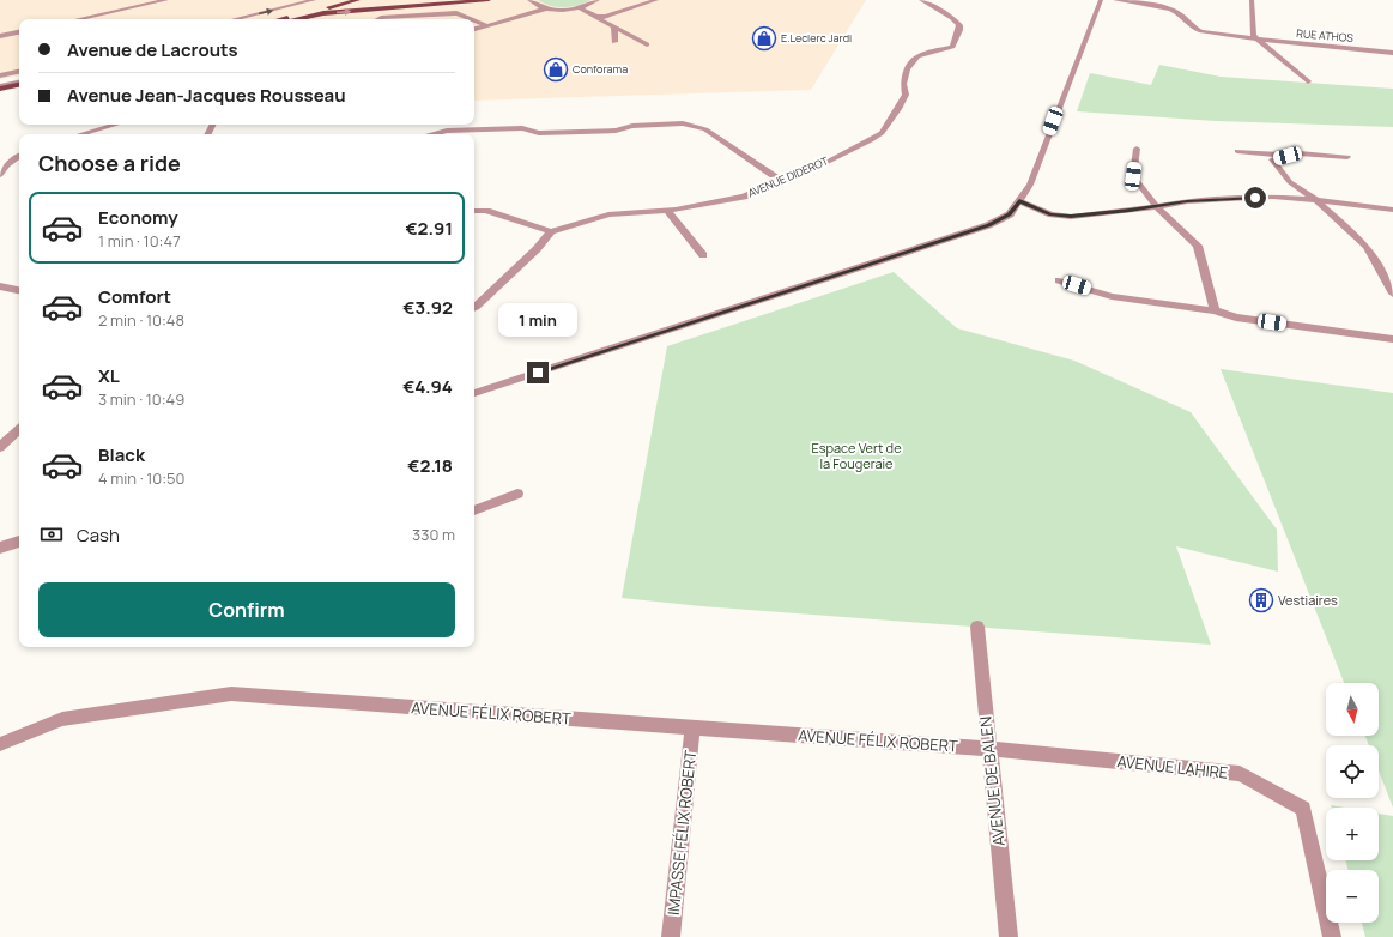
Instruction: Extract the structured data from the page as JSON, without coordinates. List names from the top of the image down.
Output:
{
  "streets": {
    "street": [
      "RUE ATHOS",
      "AVENUE DIDEROT",
      "AVENUE FÉLIX ROBERT",
      "AVENUE LAHIRE",
      "AVENUE DE BALEN",
      "IMPASSE FÉLIX ROBERT"
    ]
  },
  "crossings": [
    ["AVENUE FÉLIX ROBERT", "AVENUE LAHIRE"],
    ["AVENUE FÉLIX ROBERT", "AVENUE DE BALEN"],
    ["AVENUE FÉLIX ROBERT", "IMPASSE FÉLIX ROBERT"],
    ["AVENUE LAHIRE", "AVENUE DE BALEN"]
  ],
  "parks": ["Espace Vert de la Fougeraie"],
  "places": {
    "shop": ["E.Leclerc Jardi", "Conforama"],
    "building": ["Vestiaires"]
  },
  "north": "bottom",
  "page": {
    "banner": ["Avenue de Lacrouts", "Avenue Jean-Jacques Rousseau"],
    "heading": "Choose a ride",
    "list": [
      {
        "name": "Economy",
        "note": "1 min · 10:47",
        "value": "€2.91"
      },
      {
        "name": "Comfort",
        "note": "2 min · 10:48",
        "value": "€3.92"
      },
      {
        "name": "XL",
        "note": "3 min · 10:49",
        "value": "€4.94"
      },
      {
        "name": "Black",
        "note": "4 min · 10:50",
        "value": "€2.18"
      }
    ],
    "bubble": "1 min",
    "pay": ["Cash", "330 m"],
    "buttons": "Confirm",
    "map_buttons": ["+", "−"]
  }
}
